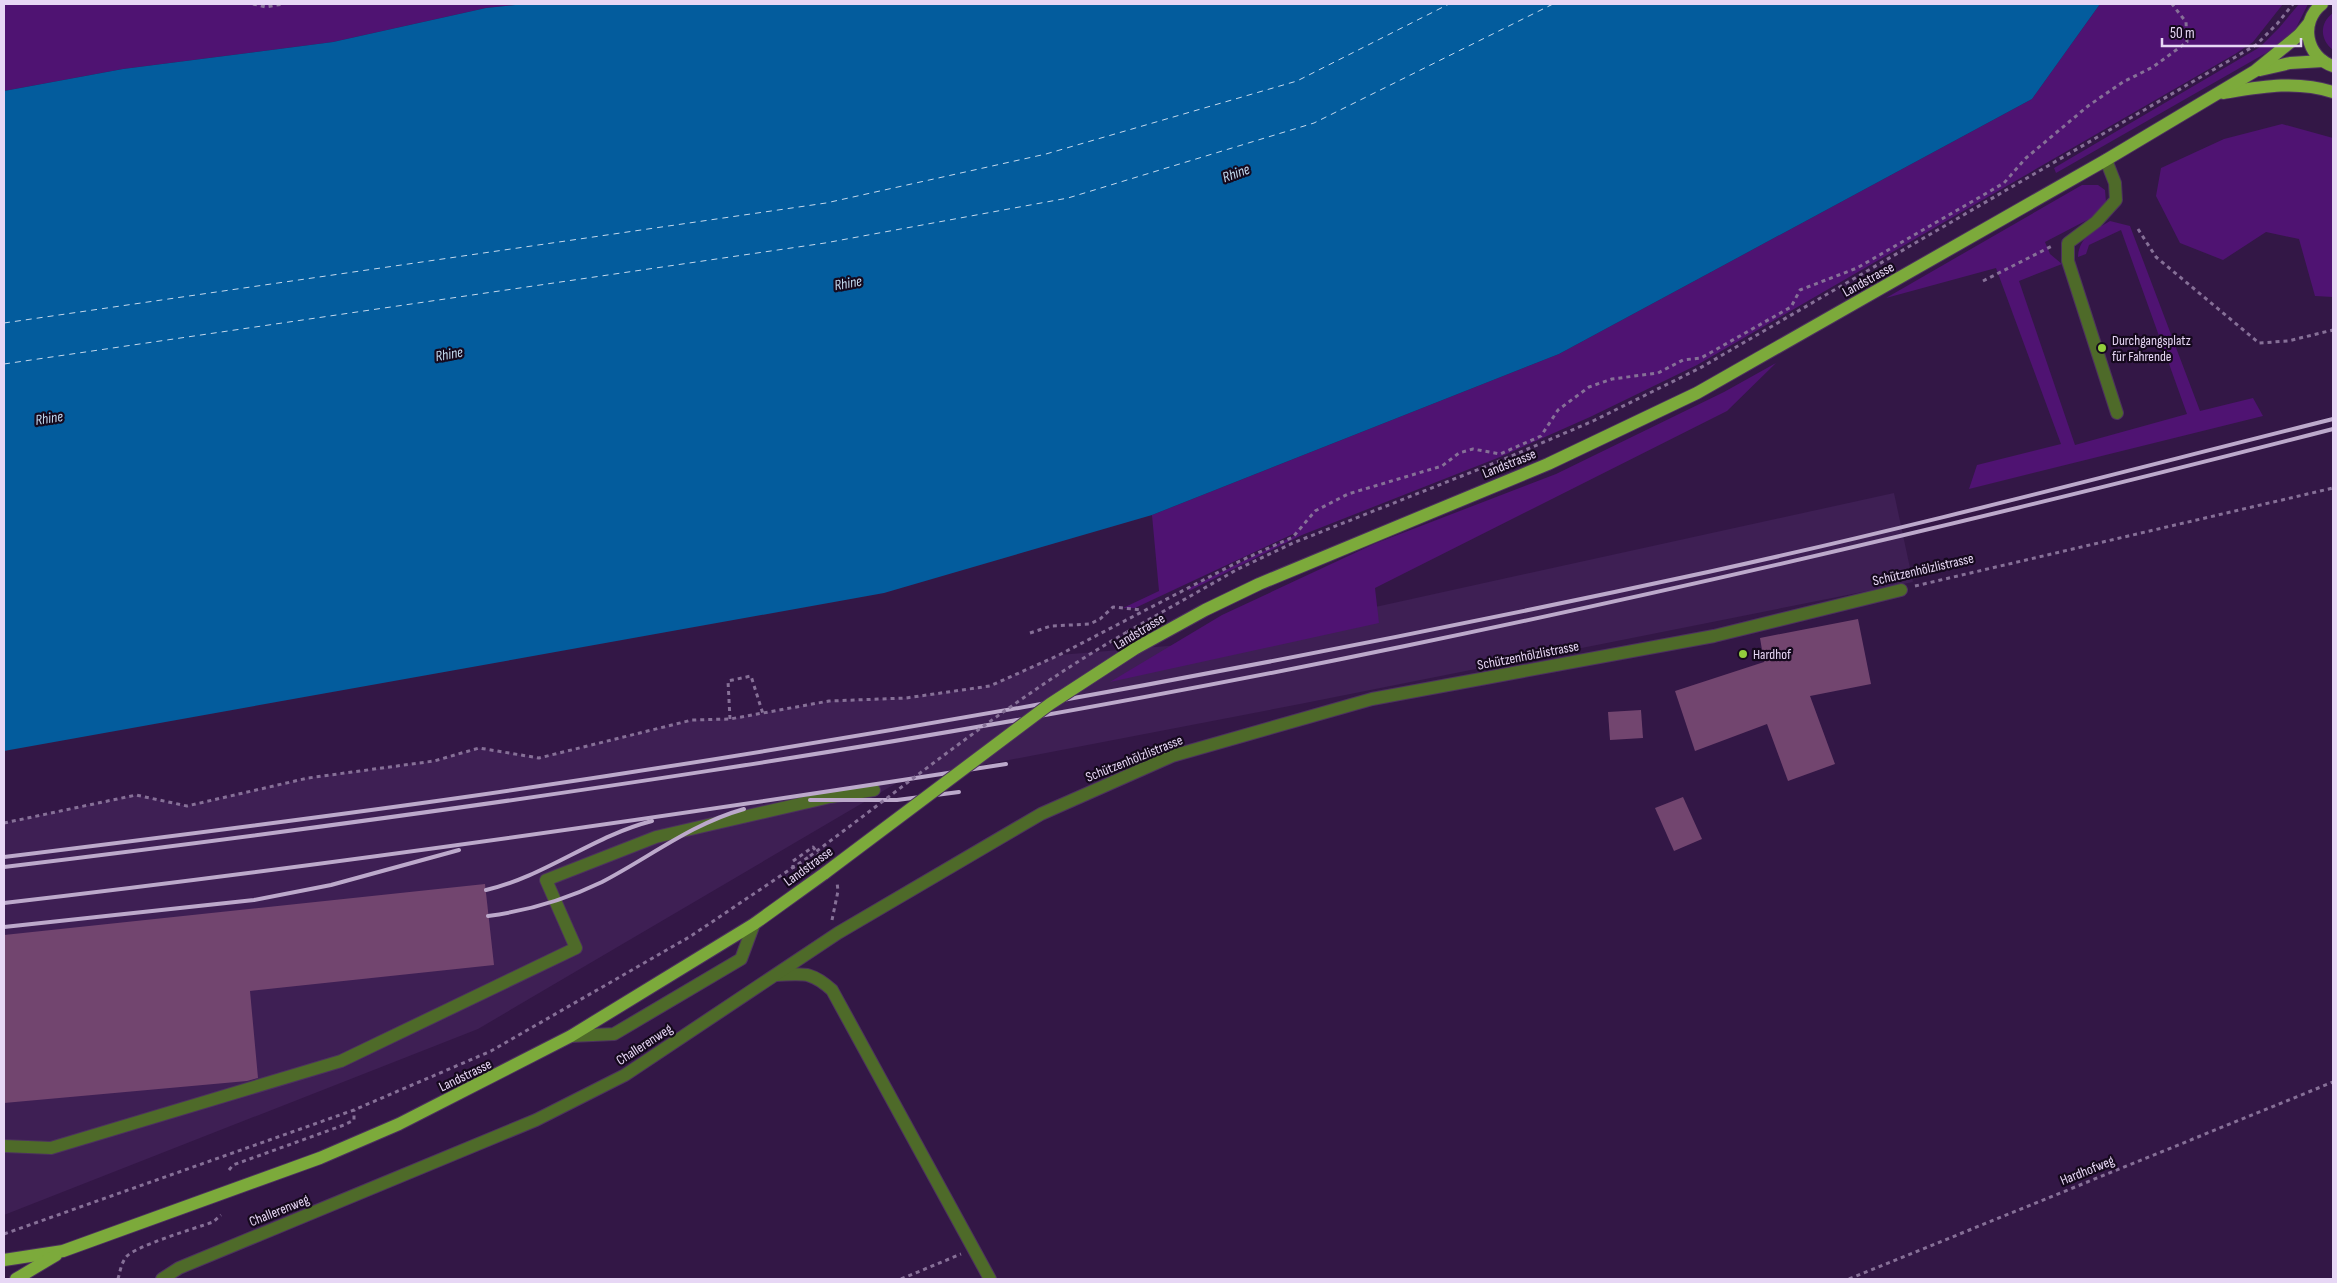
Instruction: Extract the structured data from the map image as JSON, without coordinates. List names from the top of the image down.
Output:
{
  "streets": {
    "main road": ["Landstrasse"],
    "street": ["Schützenhölzlistrasse", "Challerenweg"],
    "path": ["Hardhofweg"]
  },
  "crossings": [
    ["Schützenhölzlistrasse", "Challerenweg"]
  ],
  "water": ["Rhine"],
  "places": ["Durchgangsplatz für Fahrende", "Hardhof"],
  "scale_bar": "50 m"
}
